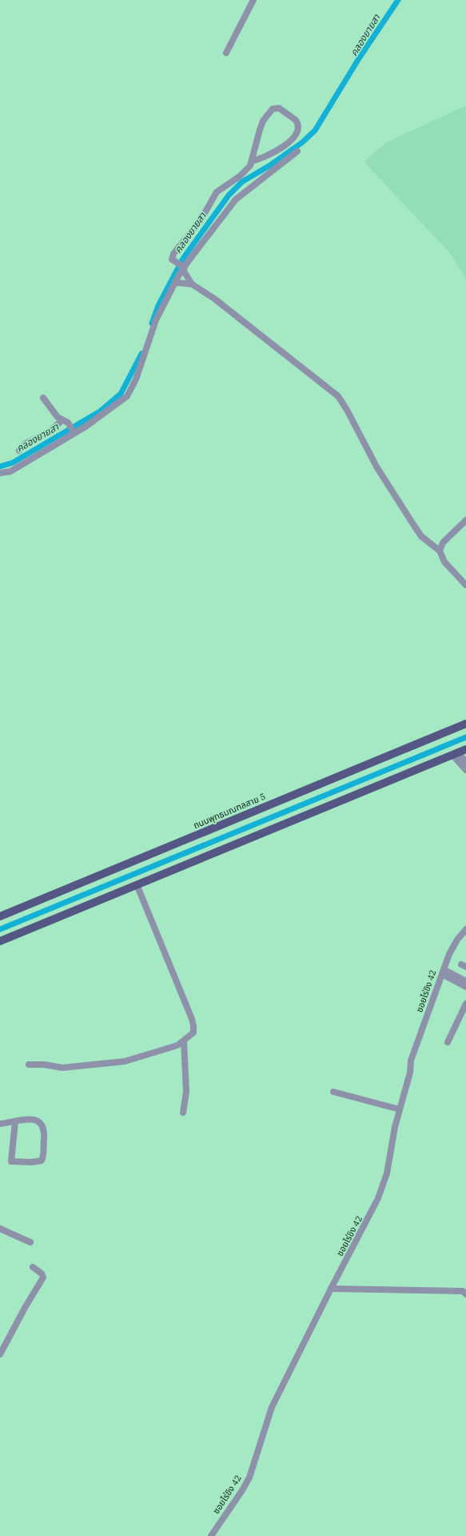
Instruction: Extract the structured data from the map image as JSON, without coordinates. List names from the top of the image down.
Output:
{
  "streets": {
    "main road": ["ถนนพุทธมณฑลสาย 5"],
    "street": ["ซอยไร่ขิง 42"]
  },
  "water": ["คลองยายสา"]
}
